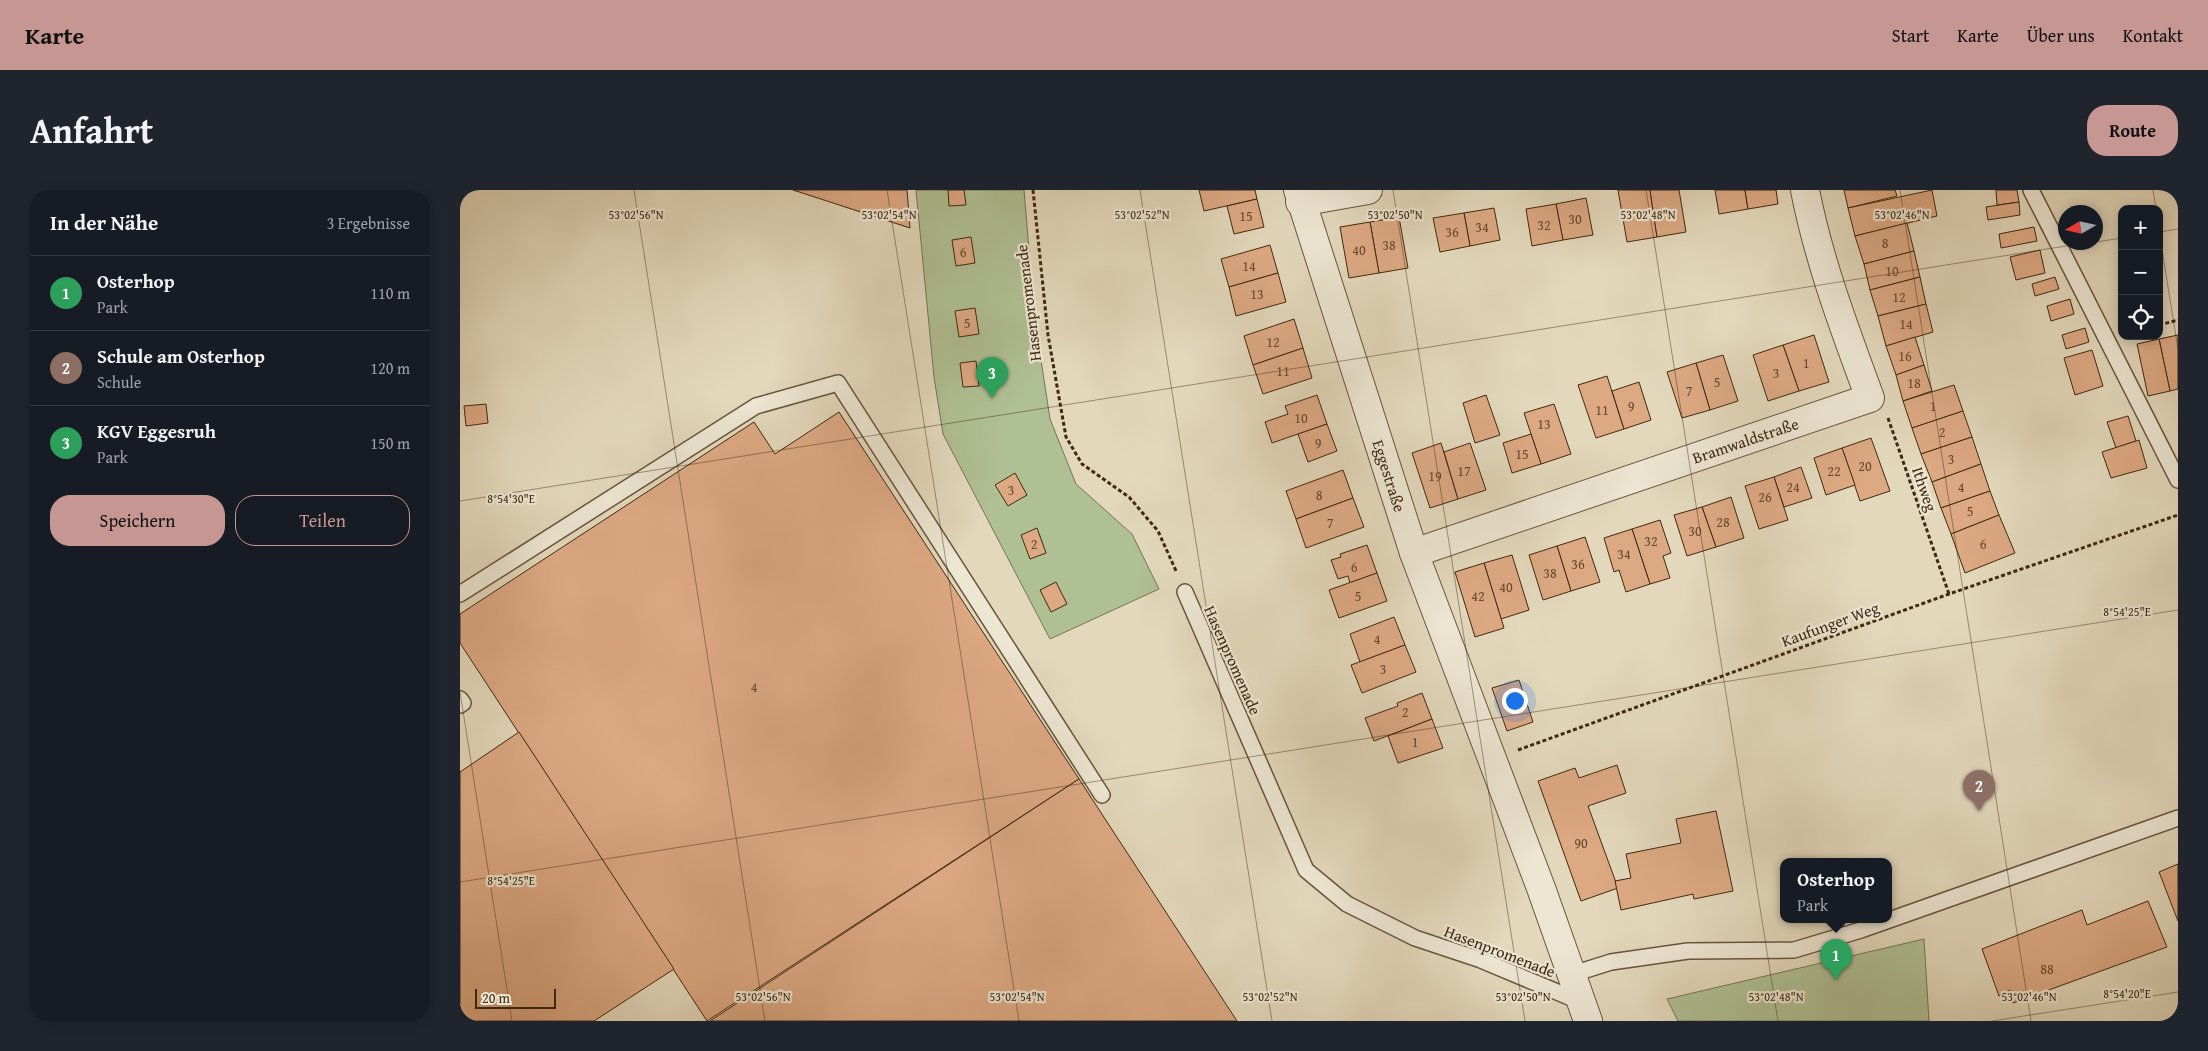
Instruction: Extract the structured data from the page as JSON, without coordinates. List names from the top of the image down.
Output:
{
  "streets": {
    "street": ["Bramwaldstraße", "Eggestraße"],
    "lane": ["Hasenpromenade"],
    "path": ["Ithweg", "Kaufunger Weg"]
  },
  "crossings": [
    ["Hasenpromenade", "Eggestraße"],
    ["Bramwaldstraße", "Eggestraße"],
    ["Bramwaldstraße", "Ithweg"],
    ["Eggestraße", "Kaufunger Weg"],
    ["Ithweg", "Kaufunger Weg"]
  ],
  "house_numbers": [
    "15",
    "30",
    "32",
    "34",
    "36",
    "8",
    "38",
    "40",
    "6",
    "14",
    "10",
    "13",
    "12",
    "5",
    "14",
    "12",
    "16",
    "1",
    "11",
    "3",
    "5",
    "18",
    "7",
    "9",
    "1",
    "11",
    "10",
    "13",
    "2",
    "9",
    "15",
    "3",
    "20",
    "17",
    "22",
    "19",
    "24",
    "4",
    "3",
    "8",
    "26",
    "5",
    "28",
    "7",
    "30",
    "32",
    "2",
    "6",
    "34",
    "36",
    "6",
    "38",
    "40",
    "5",
    "42",
    "4",
    "3",
    "4",
    "2",
    "1",
    "90",
    "88"
  ],
  "scale_bar": "20 m",
  "north": "left",
  "page": {
    "header": "Karte",
    "nav": [
      "Start",
      "Karte",
      "Über uns",
      "Kontakt"
    ],
    "title": "Anfahrt",
    "buttons": [
      "Route",
      ["Speichern", "Teilen"]
    ],
    "heading": ["In der Nähe", "3 Ergebnisse"],
    "map_buttons": ["+", "−"],
    "list": [
      {
        "mark": "1",
        "name": "Osterhop",
        "note": "Park",
        "value": "110 m"
      },
      {
        "mark": "2",
        "name": "Schule am Osterhop",
        "note": "Schule",
        "value": "120 m"
      },
      {
        "mark": "3",
        "name": "KGV Eggesruh",
        "note": "Park",
        "value": "150 m"
      }
    ],
    "pins": ["3", "2", "1"],
    "popup": ["Osterhop", "Park"],
    "scale": "20 m"
  },
  "coordinates": [
    "53°02'52\"N",
    "53°02'46\"N",
    "53°02'56\"N",
    "53°02'54\"N",
    "53°02'50\"N",
    "53°02'48\"N",
    "8°54'30\"E",
    "8°54'25\"E",
    "8°54'20\"E"
  ]
}
